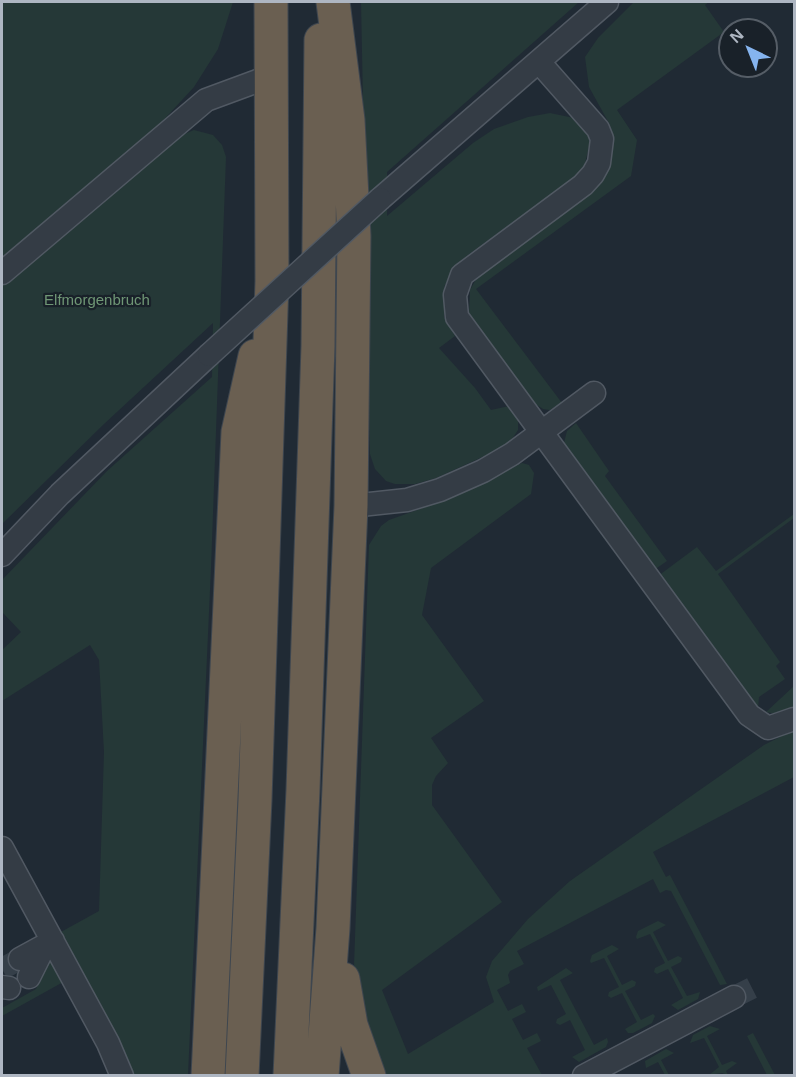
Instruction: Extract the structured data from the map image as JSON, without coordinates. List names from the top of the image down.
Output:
{
  "parks": ["Elfmorgenbruch"],
  "north": "top left"
}
